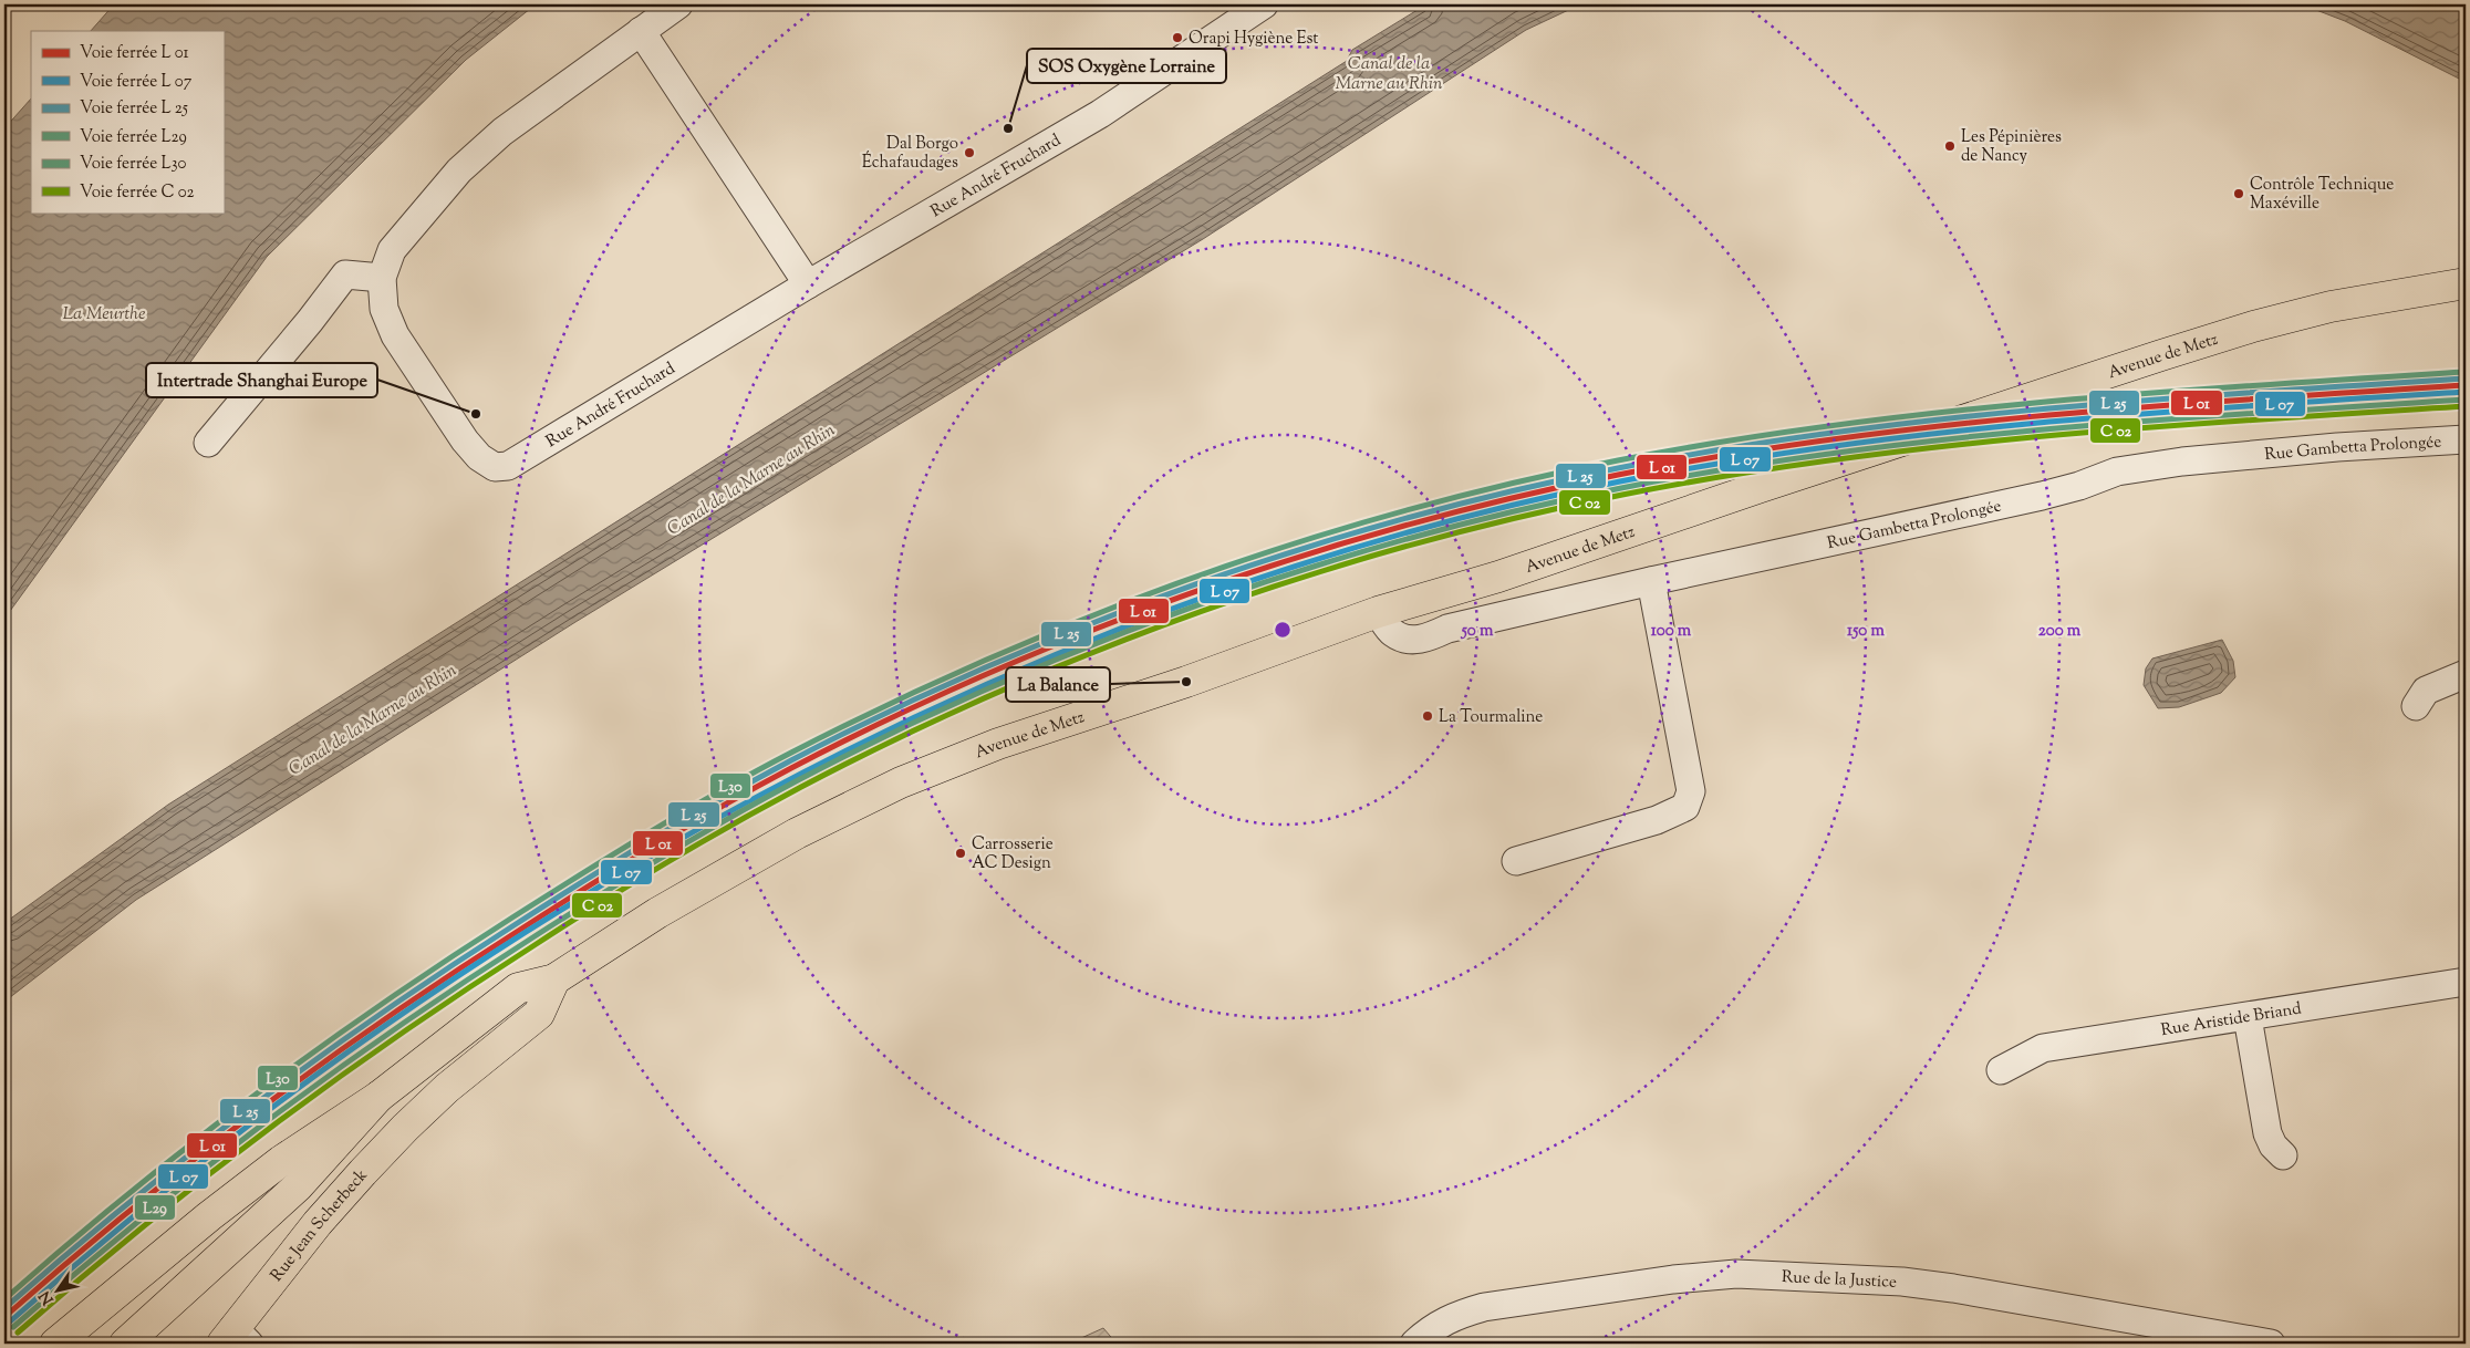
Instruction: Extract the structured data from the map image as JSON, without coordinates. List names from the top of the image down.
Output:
{
  "streets": {
    "main road": ["Avenue de Metz", "Rue Jean Scherbeck"],
    "street": [
      "Rue André Fruchard",
      "Rue Gambetta Prolongée",
      "Rue Aristide Briand",
      "Rue de la Justice"
    ]
  },
  "crossings": [
    ["Avenue de Metz", "Rue Gambetta Prolongée"],
    ["Avenue de Metz", "Rue Jean Scherbeck"]
  ],
  "water": ["Canal de la Marne au Rhin", "La Meurthe"],
  "places": [
    "Orapi Hygiène Est",
    "SOS Oxygène Lorraine",
    "Les Pépinières de Nancy",
    "Dal Borgo Échafaudages",
    "Contrôle Technique Maxéville",
    "Intertrade Shanghai Europe",
    "La Balance",
    "La Tourmaline",
    "Carrosserie AC Design"
  ],
  "lines": ["rail line L30", "rail line L29"],
  "legend": [
    "Voie ferrée L 01",
    "Voie ferrée L 07",
    "Voie ferrée L 25",
    "Voie ferrée L29",
    "Voie ferrée L30",
    "Voie ferrée C 02"
  ],
  "north": "bottom left",
  "rings": [
    "50 m",
    "100 m",
    "150 m",
    "200 m"
  ]
}
